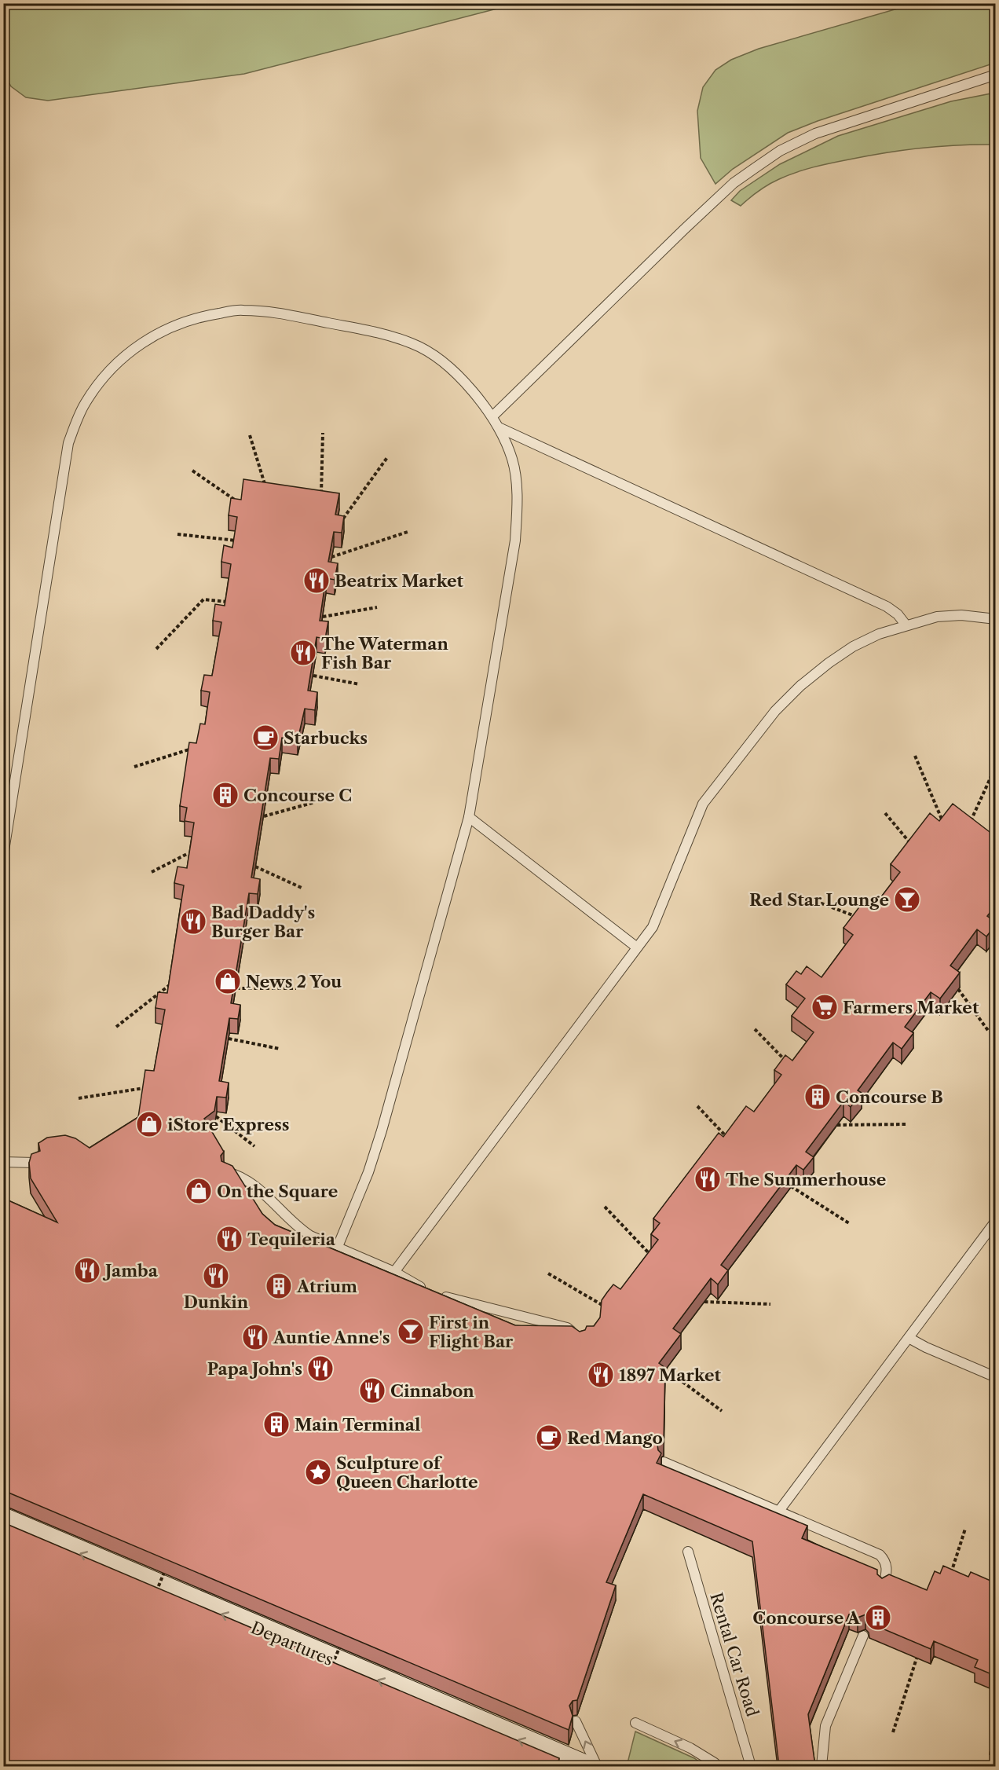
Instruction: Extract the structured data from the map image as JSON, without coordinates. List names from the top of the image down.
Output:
{
  "streets": {
    "main road": ["Departures"],
    "lane": ["Rental Car Road"]
  },
  "one_way": ["Departures"],
  "places": {
    "restaurant": [
      "Beatrix Market",
      "The Waterman Fish Bar",
      "Bad Daddy's Burger Bar",
      "The Summerhouse",
      "Tequileria",
      "Jamba",
      "Dunkin",
      "Auntie Anne's",
      "Papa John's",
      "1897 Market",
      "Cinnabon"
    ],
    "cafe": ["Starbucks", "Red Mango"],
    "building": [
      "Concourse C",
      "Concourse B",
      "Atrium",
      "Main Terminal",
      "Concourse A"
    ],
    "bar": ["Red Star Lounge", "First in Flight Bar"],
    "shop": ["News 2 You", "iStore Express", "On the Square"],
    "supermarket": ["Farmers Market"],
    "place": ["Sculpture of Queen Charlotte"]
  }
}
